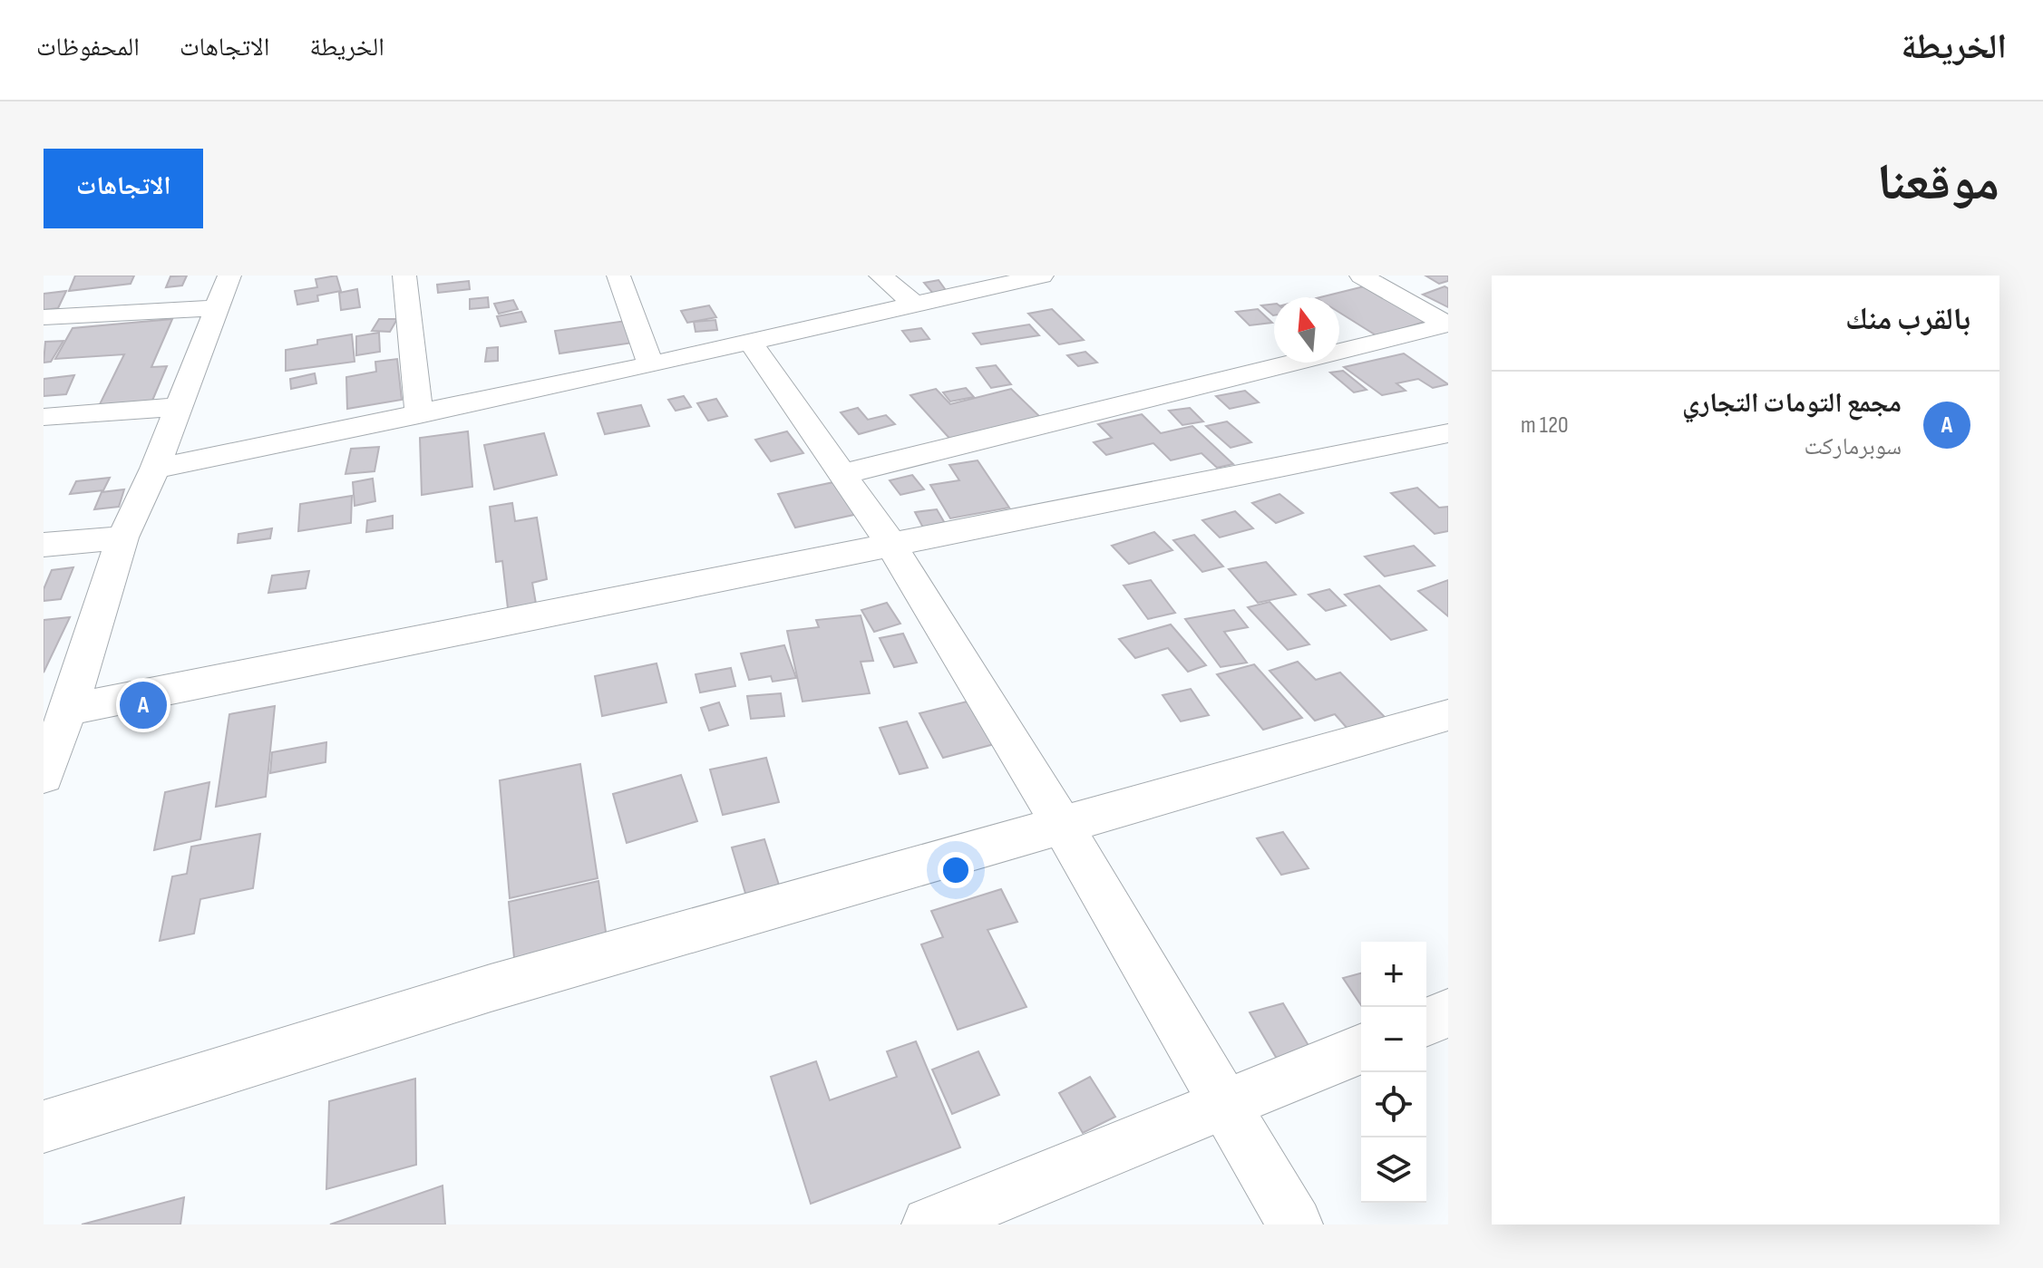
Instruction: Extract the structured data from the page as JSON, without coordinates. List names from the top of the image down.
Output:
{
  "north": "top",
  "page": {
    "header": "الخريطة",
    "nav": ["الخريطة", "الاتجاهات", "المحفوظات"],
    "title": "موقعنا",
    "buttons": "الاتجاهات",
    "heading": "بالقرب منك",
    "list": [
      {
        "mark": "A",
        "name": "مجمع التومات التجاري",
        "note": "سوبرماركت",
        "value": "120 m"
      }
    ],
    "pins": "A",
    "map_buttons": ["+", "−"]
  }
}
